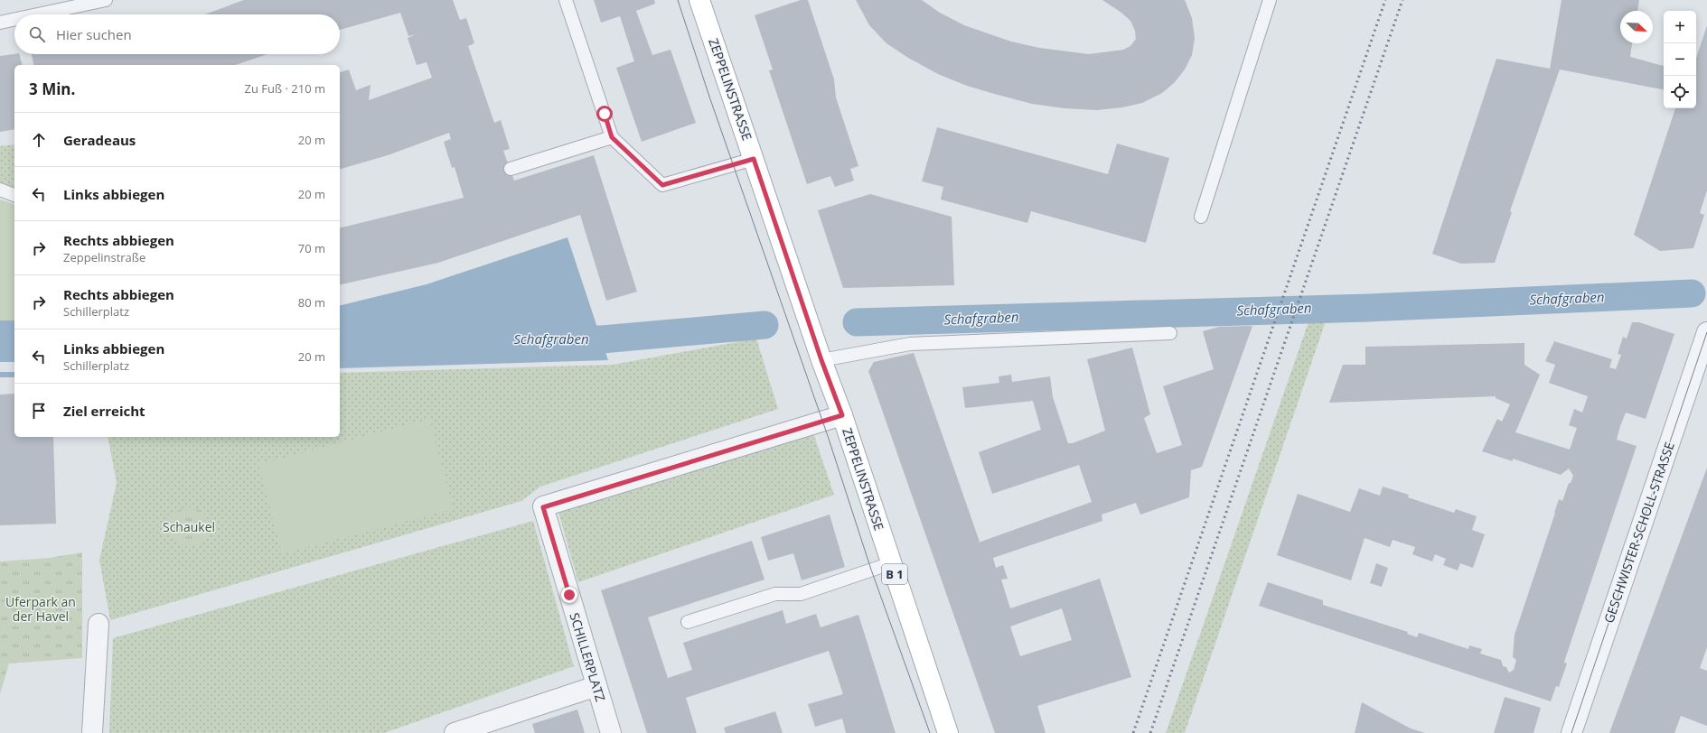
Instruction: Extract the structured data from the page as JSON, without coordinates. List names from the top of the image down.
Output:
{
  "streets": {
    "main road": ["ZEPPELINSTRASSE", "B 1"],
    "street": ["GESCHWISTER-SCHOLL-STRASSE", "SCHILLERPLATZ"]
  },
  "crossings": [
    ["ZEPPELINSTRASSE", "SCHILLERPLATZ"]
  ],
  "water": ["Schafgraben"],
  "parks": ["Schaukel", "Uferpark an der Havel"],
  "north": "bottom right",
  "page": {
    "map_buttons": ["+", "−"],
    "search": "Hier suchen",
    "heading": ["3 Min.", "Zu Fuß · 210 m"],
    "list": [
      ["Geradeaus", "20 m"],
      ["Links abbiegen", "20 m"],
      ["Rechts abbiegen", "Zeppelinstraße", "70 m"],
      ["Rechts abbiegen", "Schillerplatz", "80 m"],
      ["Links abbiegen", "Schillerplatz", "20 m"],
      "Ziel erreicht"
    ]
  }
}
